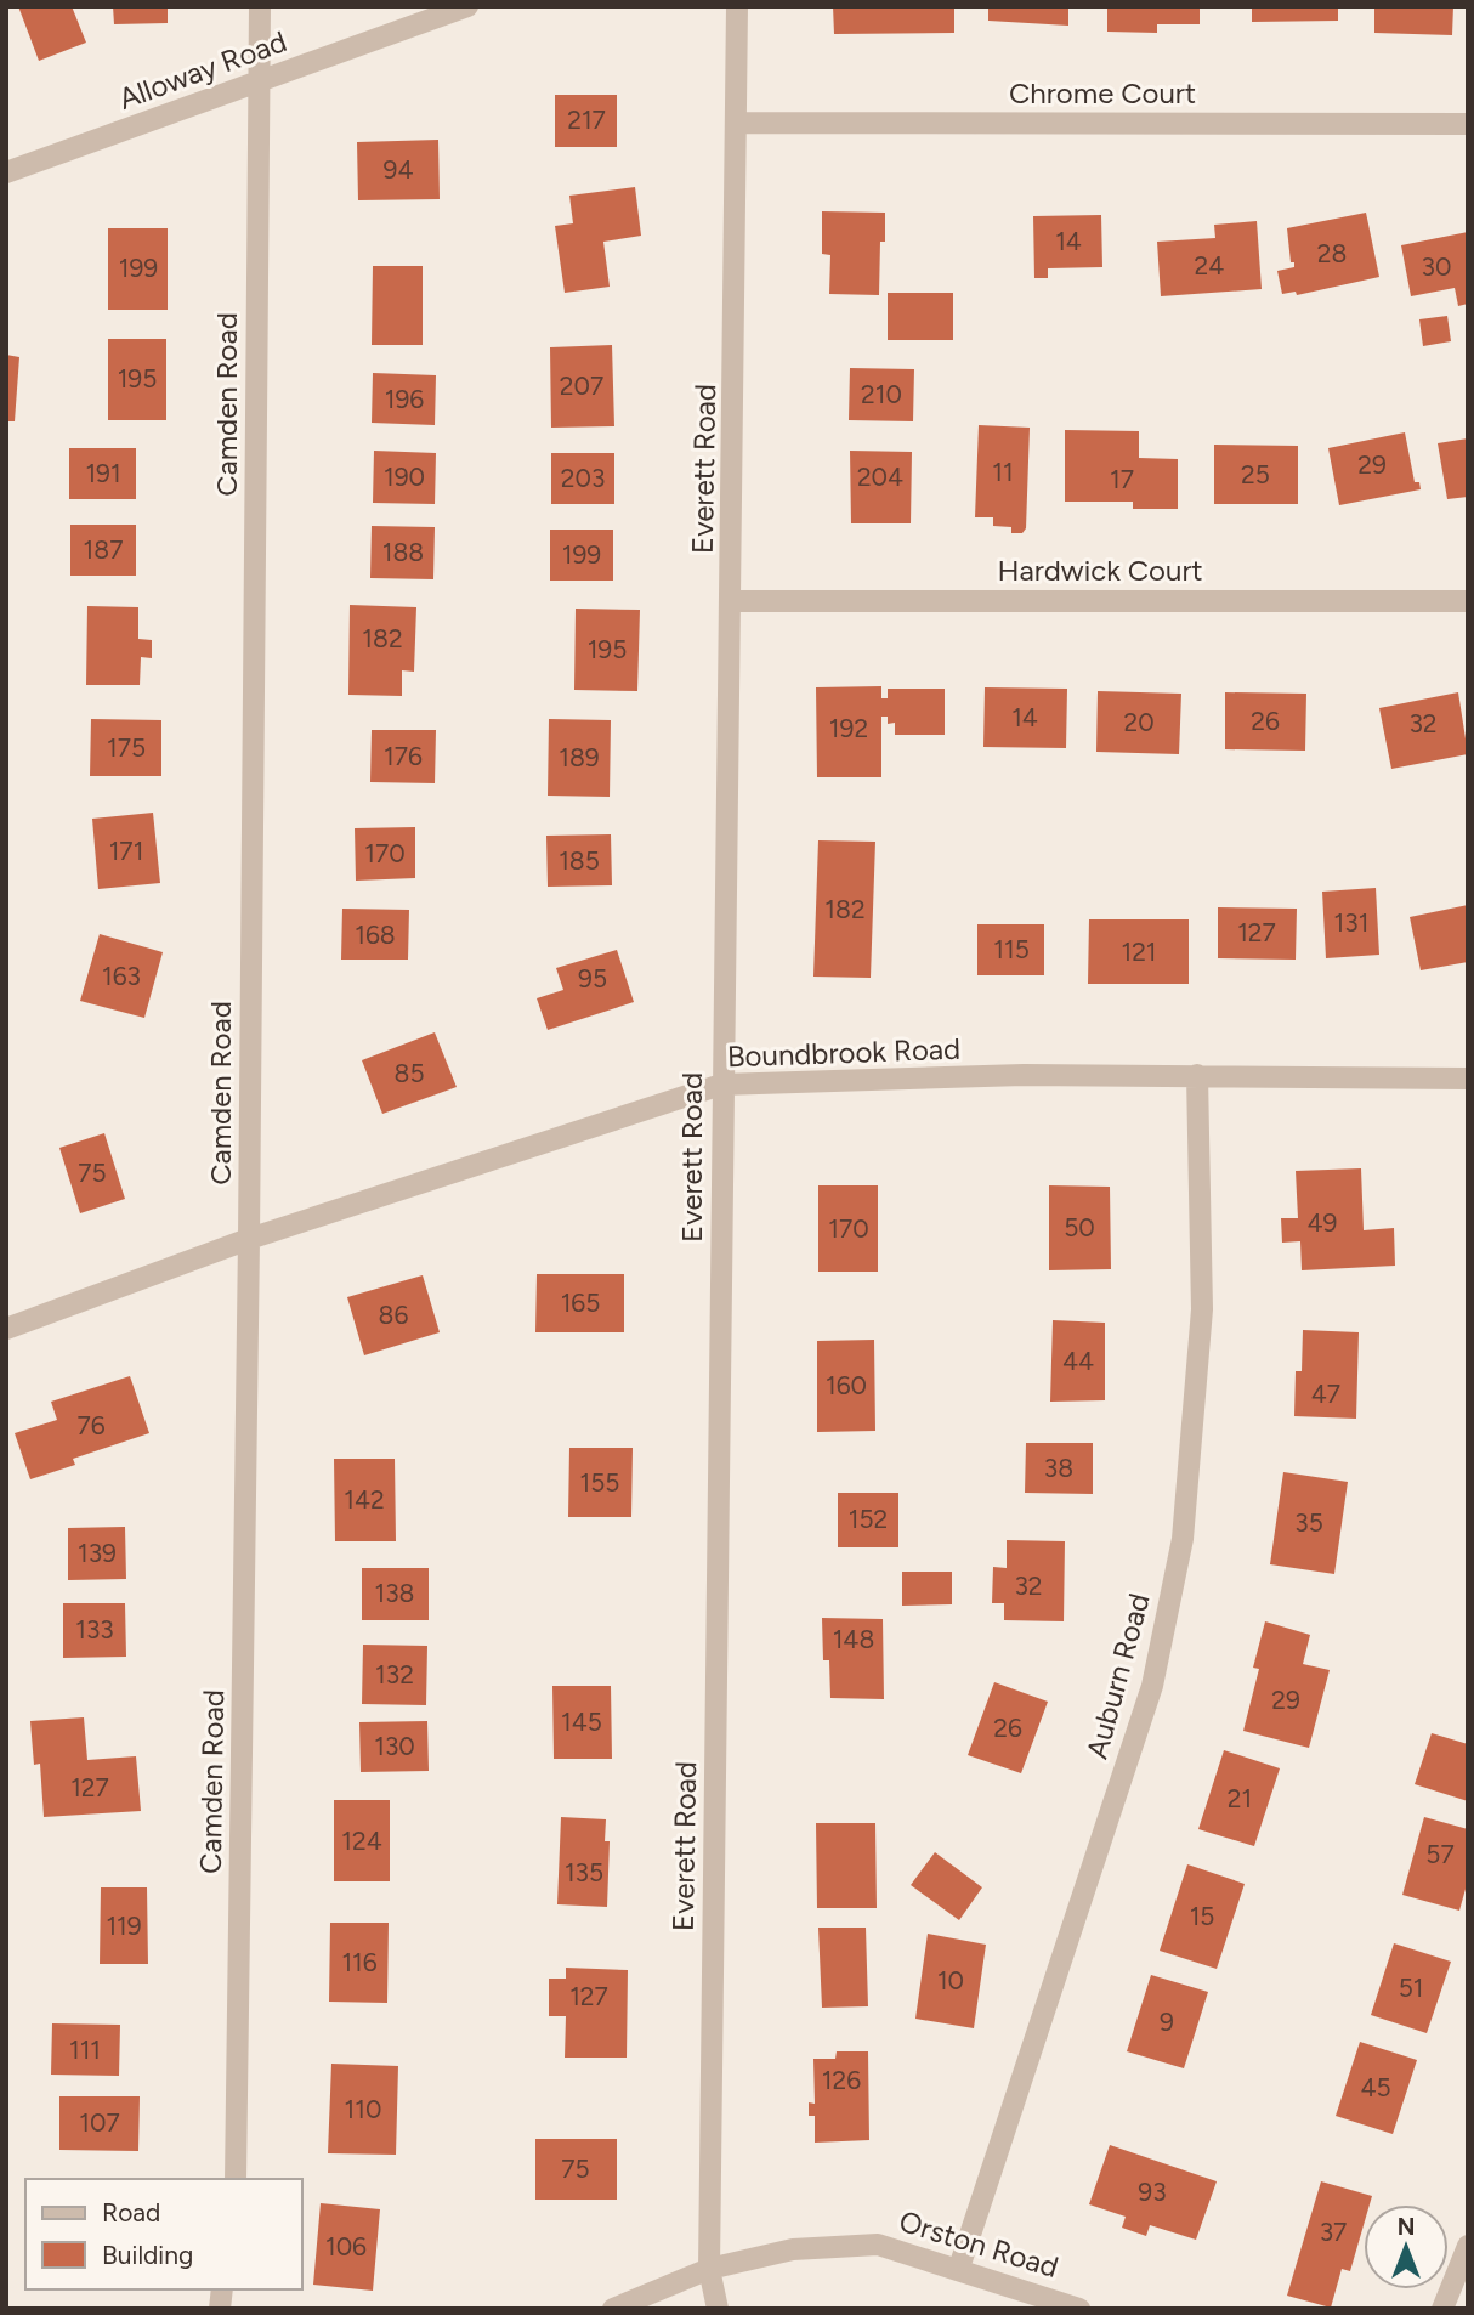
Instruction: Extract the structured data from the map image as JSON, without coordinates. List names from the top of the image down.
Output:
{
  "streets": {
    "street": [
      "Alloway Road",
      "Chrome Court",
      "Camden Road",
      "Everett Road",
      "Hardwick Court",
      "Boundbrook Road",
      "Auburn Road",
      "Orston Road"
    ]
  },
  "crossings": [
    ["Alloway Road", "Camden Road"],
    ["Chrome Court", "Everett Road"],
    ["Camden Road", "Boundbrook Road"],
    ["Everett Road", "Hardwick Court"],
    ["Everett Road", "Boundbrook Road"],
    ["Everett Road", "Orston Road"],
    ["Boundbrook Road", "Auburn Road"],
    ["Auburn Road", "Orston Road"]
  ],
  "house_numbers": [
    "217",
    "94",
    "14",
    "28",
    "24",
    "30",
    "199",
    "195",
    "207",
    "210",
    "196",
    "29",
    "11",
    "191",
    "25",
    "190",
    "204",
    "203",
    "17",
    "187",
    "188",
    "199",
    "182",
    "195",
    "14",
    "26",
    "20",
    "32",
    "192",
    "175",
    "176",
    "189",
    "171",
    "170",
    "185",
    "182",
    "131",
    "127",
    "168",
    "115",
    "121",
    "163",
    "95",
    "85",
    "75",
    "49",
    "50",
    "170",
    "165",
    "86",
    "44",
    "160",
    "47",
    "76",
    "38",
    "155",
    "142",
    "152",
    "35",
    "139",
    "32",
    "138",
    "133",
    "148",
    "132",
    "29",
    "145",
    "26",
    "130",
    "127",
    "21",
    "124",
    "57",
    "135",
    "15",
    "119",
    "116",
    "10",
    "51",
    "127",
    "9",
    "111",
    "126",
    "45",
    "110",
    "107",
    "75",
    "93",
    "37",
    "106"
  ],
  "legend": ["Road", "Building"],
  "north": "top"
}
